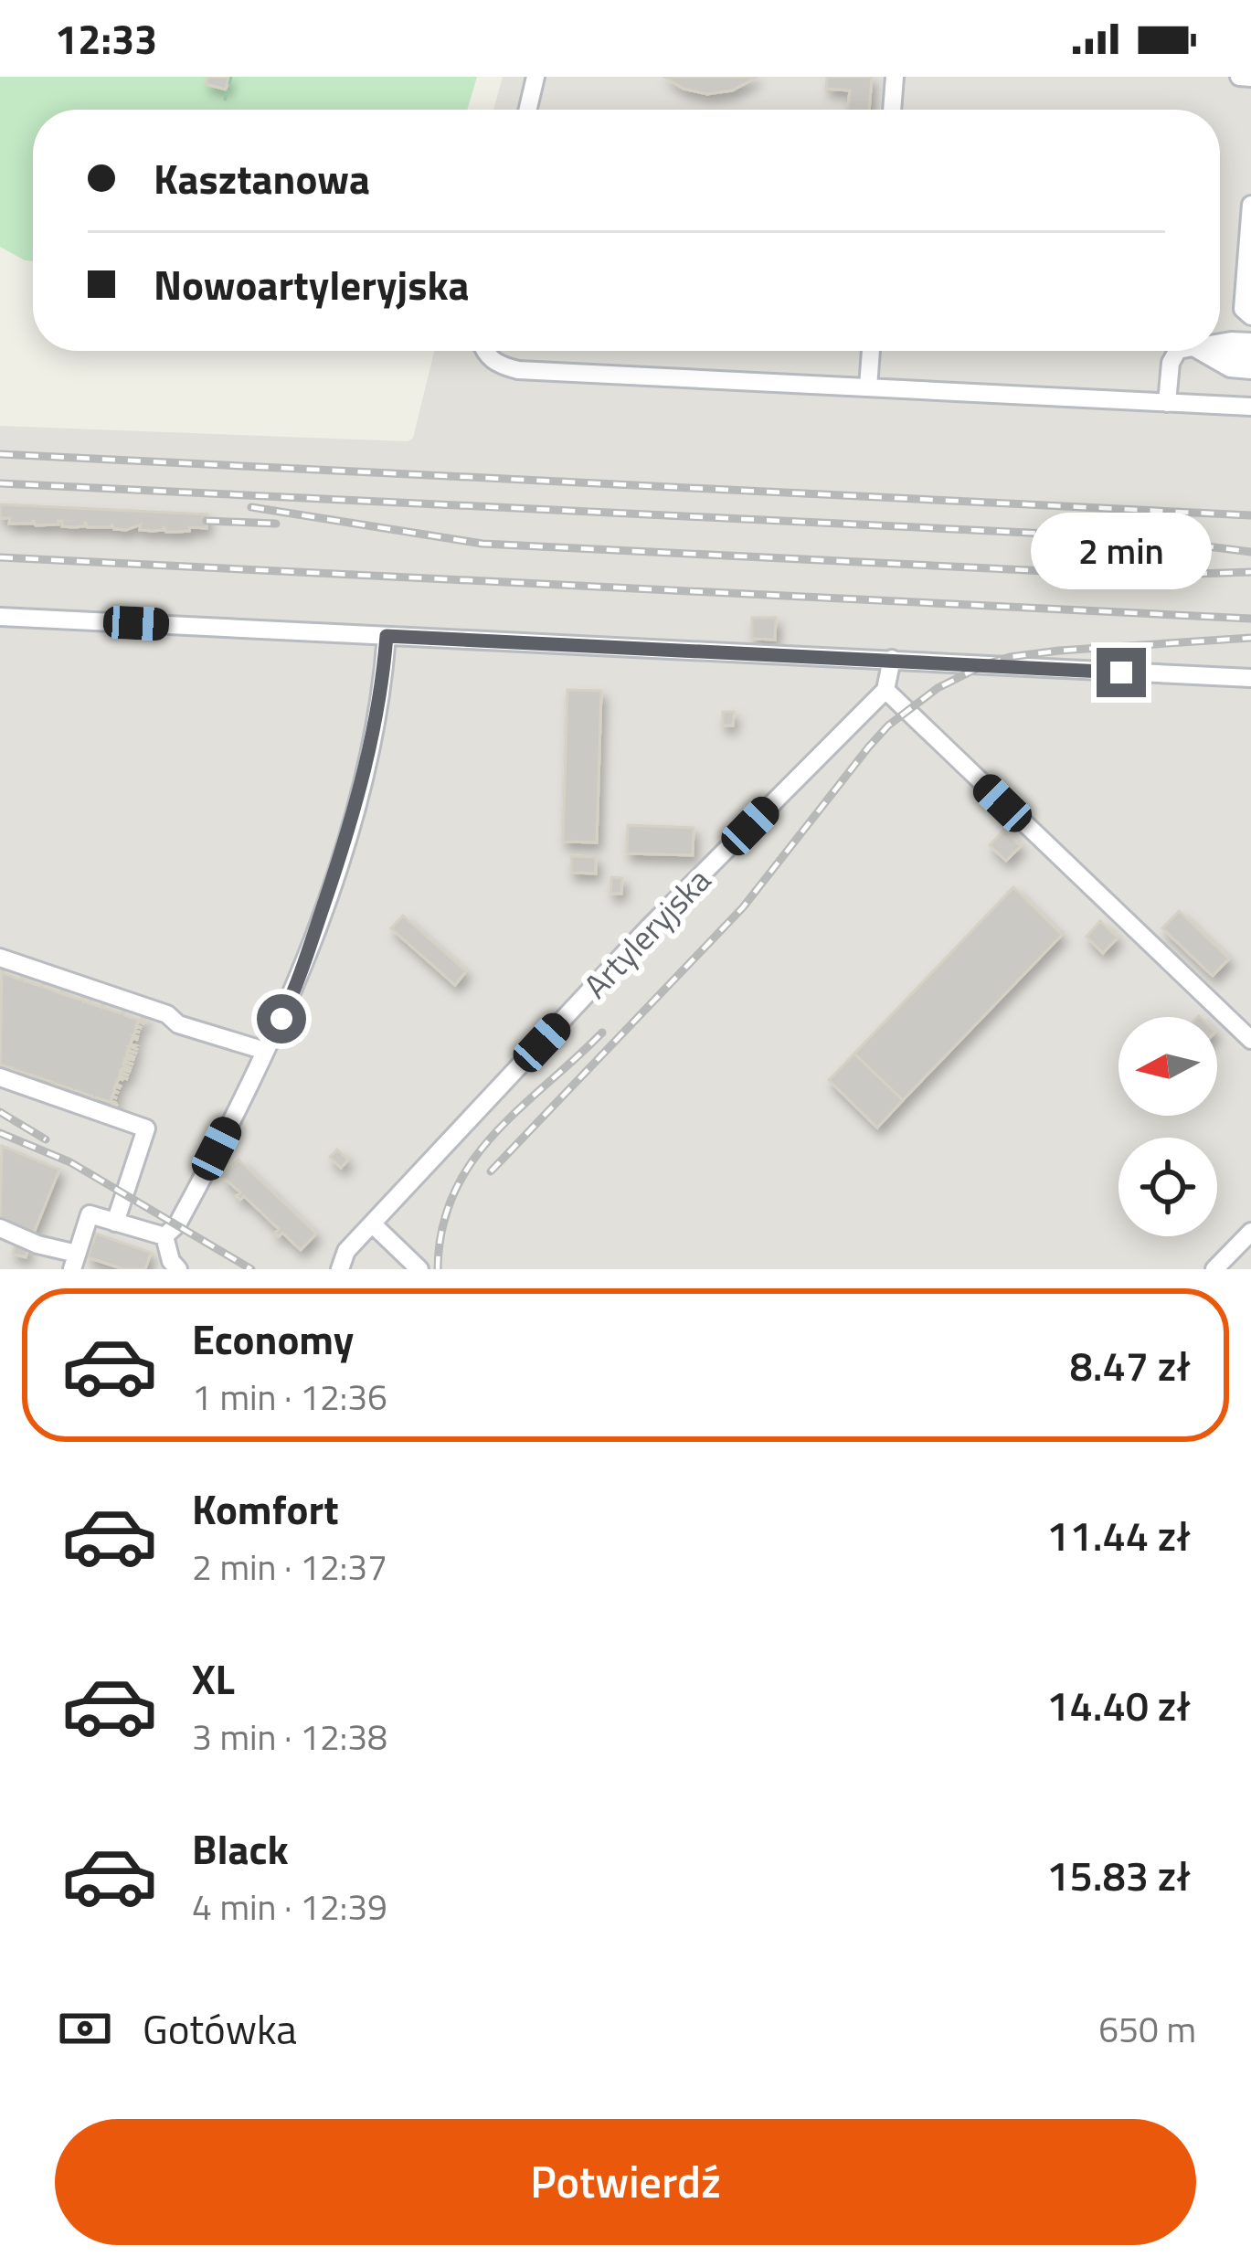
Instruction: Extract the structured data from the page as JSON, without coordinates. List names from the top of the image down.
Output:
{
  "streets": {
    "lane": ["Artyleryjska"]
  },
  "north": "left",
  "page": {
    "status": "12:33",
    "banner": ["Kasztanowa", "Nowoartyleryjska"],
    "bubble": "2 min",
    "list": [
      {
        "name": "Economy",
        "note": "1 min · 12:36",
        "value": "8.47 zł"
      },
      {
        "name": "Komfort",
        "note": "2 min · 12:37",
        "value": "11.44 zł"
      },
      {
        "name": "XL",
        "note": "3 min · 12:38",
        "value": "14.40 zł"
      },
      {
        "name": "Black",
        "note": "4 min · 12:39",
        "value": "15.83 zł"
      }
    ],
    "pay": ["Gotówka", "650 m"],
    "buttons": "Potwierdź"
  }
}
